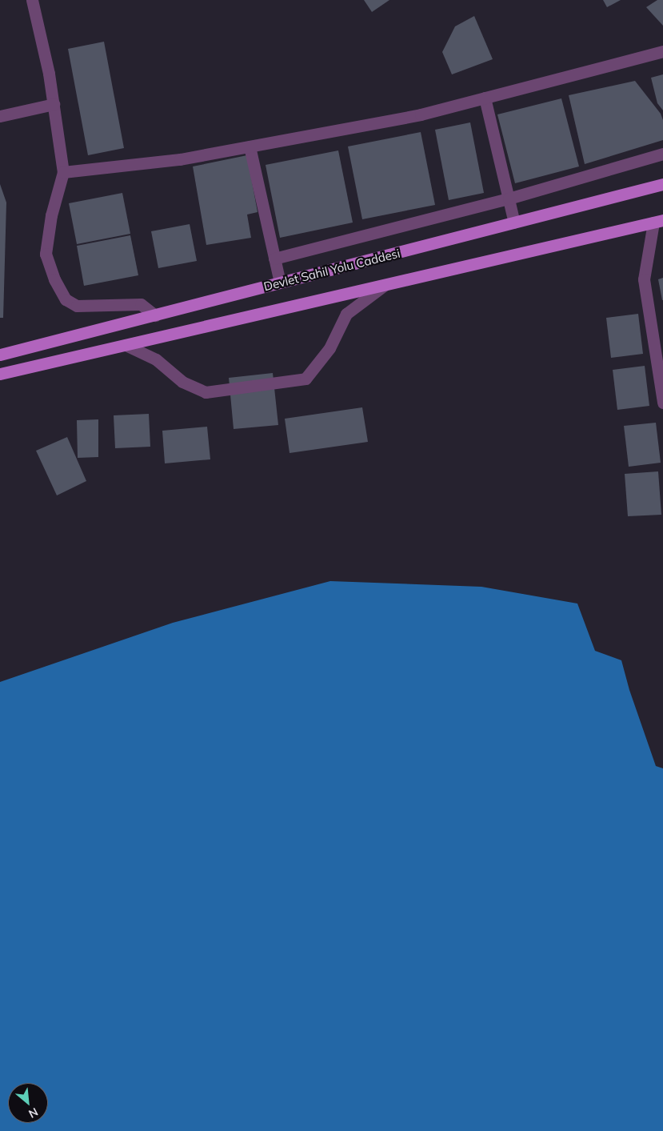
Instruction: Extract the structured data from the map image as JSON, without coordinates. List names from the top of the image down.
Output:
{
  "streets": {
    "main road": ["Devlet Sahil Yolu Caddesi"]
  },
  "north": "bottom right"
}
